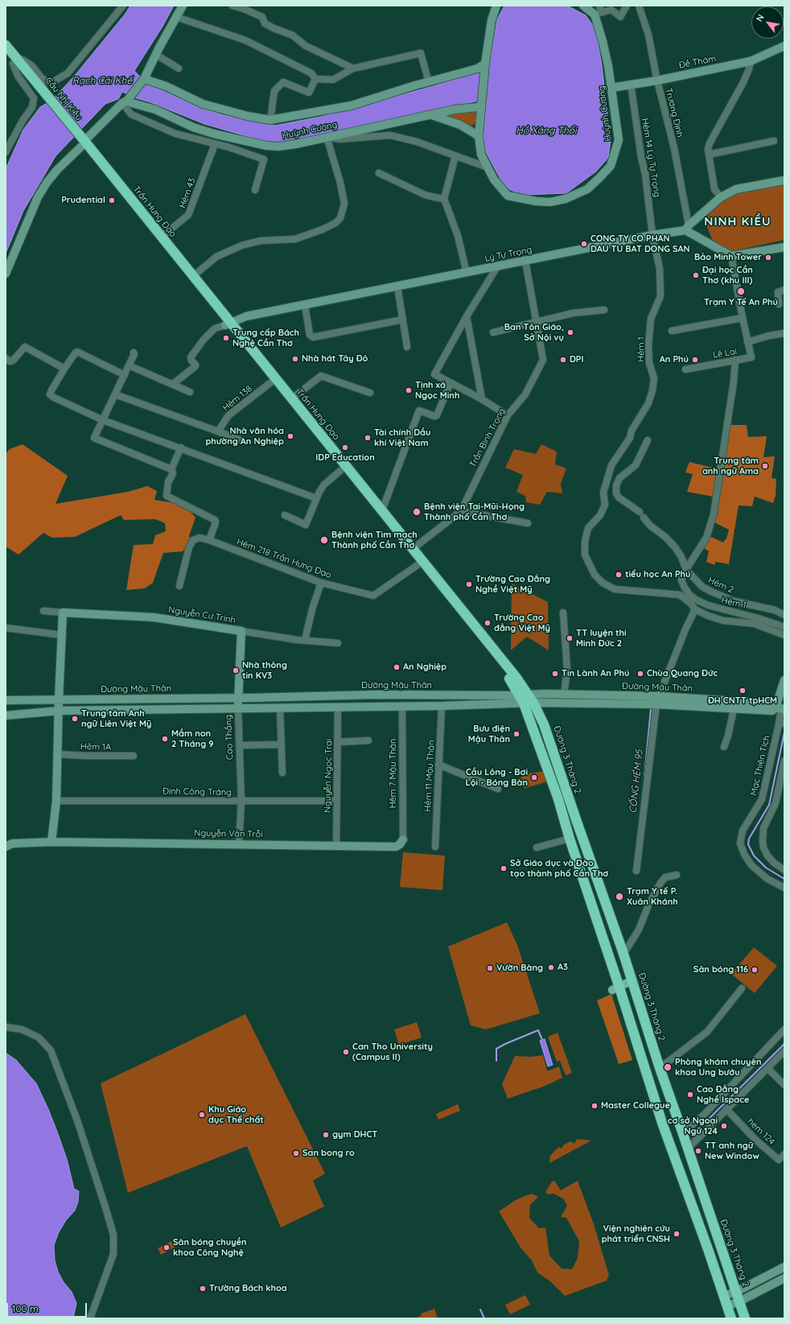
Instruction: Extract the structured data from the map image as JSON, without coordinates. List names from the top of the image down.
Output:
{
  "streets": {
    "highway": ["Cầu Nhị Kiều", "Trần Hưng Đạo", "Đường 3 Tháng 2"],
    "street": [
      "Đề Thám",
      "Trương Định",
      "Huỳnh Cương",
      "Hẻm 14 Lý Tự Trọng",
      "Hẻm 43",
      "Lý Tự Trọng",
      "Hẻm 1",
      "Lê Lai",
      "Hẻm 138",
      "Trần Bình Trọng",
      "Hẻm 218 Trần Hưng Đạo",
      "Hẻm 2",
      "Nguyễn Cư Trinh",
      "Đường Mậu Thân",
      "Cao Thắng",
      "Hẻm 1A",
      "Mạc Thiên Tích",
      "Hẻm 7 Mậu Thân",
      "Nguyễn Ngọc Trai",
      "Hẻm 11 Mậu Thân",
      "Đinh Công Tráng",
      "Nguyễn Văn Trỗi",
      "hem 124"
    ]
  },
  "crossings": [
    ["Đề Thám", "Trương Định"],
    ["Đề Thám", "Huỳnh Cương"],
    ["Đề Thám", "Hẻm 14 Lý Tự Trọng"],
    ["Cầu Nhị Kiều", "Trần Hưng Đạo"],
    ["Trương Định", "Lý Tự Trọng"],
    ["Hẻm 14 Lý Tự Trọng", "Lý Tự Trọng"],
    ["Hẻm 14 Lý Tự Trọng", "Hẻm 1"],
    ["Hẻm 43", "Trần Hưng Đạo"],
    ["Trần Hưng Đạo", "Lý Tự Trọng"],
    ["Trần Hưng Đạo", "Hẻm 138"],
    ["Trần Hưng Đạo", "Trần Bình Trọng"],
    ["Trần Hưng Đạo", "Hẻm 218 Trần Hưng Đạo"],
    ["Trần Hưng Đạo", "Đường Mậu Thân"],
    ["Trần Hưng Đạo", "Đường 3 Tháng 2"],
    ["Lý Tự Trọng", "Hẻm 1"],
    ["Lý Tự Trọng", "Trần Bình Trọng"],
    ["Hẻm 1", "Lê Lai"],
    ["Hẻm 1", "Hẻm 2"],
    ["Nguyễn Cư Trinh", "Cao Thắng"],
    ["Đường Mậu Thân", "Cao Thắng"],
    ["Đường Mậu Thân", "Đường 3 Tháng 2"],
    ["Đường Mậu Thân", "Mạc Thiên Tích"],
    ["Đường Mậu Thân", "Hẻm 7 Mậu Thân"],
    ["Đường Mậu Thân", "Nguyễn Ngọc Trai"],
    ["Đường Mậu Thân", "Hẻm 11 Mậu Thân"],
    ["Cao Thắng", "Đinh Công Tráng"],
    ["Cao Thắng", "Nguyễn Văn Trỗi"],
    ["Hẻm 7 Mậu Thân", "Nguyễn Văn Trỗi"],
    ["Nguyễn Ngọc Trai", "Đinh Công Tráng"],
    ["Nguyễn Ngọc Trai", "Nguyễn Văn Trỗi"]
  ],
  "districts": ["NINH KIỀU"],
  "water": ["Rạch Cái Khế", "Hồ Xáng Thổi", "CỐNG HẺM 95"],
  "places": [
    "Prudential",
    "CONG TY CO PHAN DAU TU BAT DONG SAN",
    "Bảo Minh Tower",
    "Đại học Cần Thơ (khu III)",
    "Trạm Y Tế An Phú",
    "Ban Tôn Giáo, Sở Nội vụ",
    "Trung cấp Bách Nghệ Cần Thơ",
    "Nhà hát Tây Đô",
    "DPI",
    "An Phú",
    "Tịnh xá Ngọc Minh",
    "Nhà văn hóa phường An Nghiệp",
    "Tài chính Dầu khí Việt Nam",
    "IDP Education",
    "Trung tâm anh ngữ Ama",
    "Bệnh viện Tai-Mũi-Họng Thành phố Cần Thơ",
    "Bệnh viện Tim mạch Thành phố Cần Thơ",
    "tiểu học An Phú",
    "Trường Cao Đẳng Nghề Việt Mỹ",
    "Trường Cao đẳng Việt Mỹ",
    "TT luyện thi Minh Đức 2",
    "An Nghiệp",
    "Nhà thông tin KV3",
    "Tin Lành An Phú",
    "Chùa Quang Đức",
    "ĐH CNTT tpHCM",
    "Trung tâm Anh ngữ Liên Việt Mỹ",
    "Bưu điện Mậu Thân",
    "Mầm non 2 Tháng 9",
    "Cầu Lông - Bơi Lội - Bóng Bàn",
    "Sở Giáo dục và Đào tạo thành phố Cần Thơ",
    "Trạm Y tế P. Xuân Khánh",
    "A3",
    "Vườn Bàng",
    "Sân bóng 116",
    "Can Tho University (Campus II)",
    "Phòng khám chuyên khoa Ung bướu",
    "Cao Đẳng Nghề Ispace",
    "Master Collegue",
    "Khu Giáo dục Thể chất",
    "cơ sở Ngoại Ngữ 124",
    "gym DHCT",
    "TT anh ngữ New Window",
    "San bong ro",
    "Viện nghiên cứu phát triển CNSH",
    "Sân bóng chuyền khoa Công Nghệ",
    "Trường Bách khoa"
  ],
  "scale_bar": "100 m",
  "north": "top left"
}
